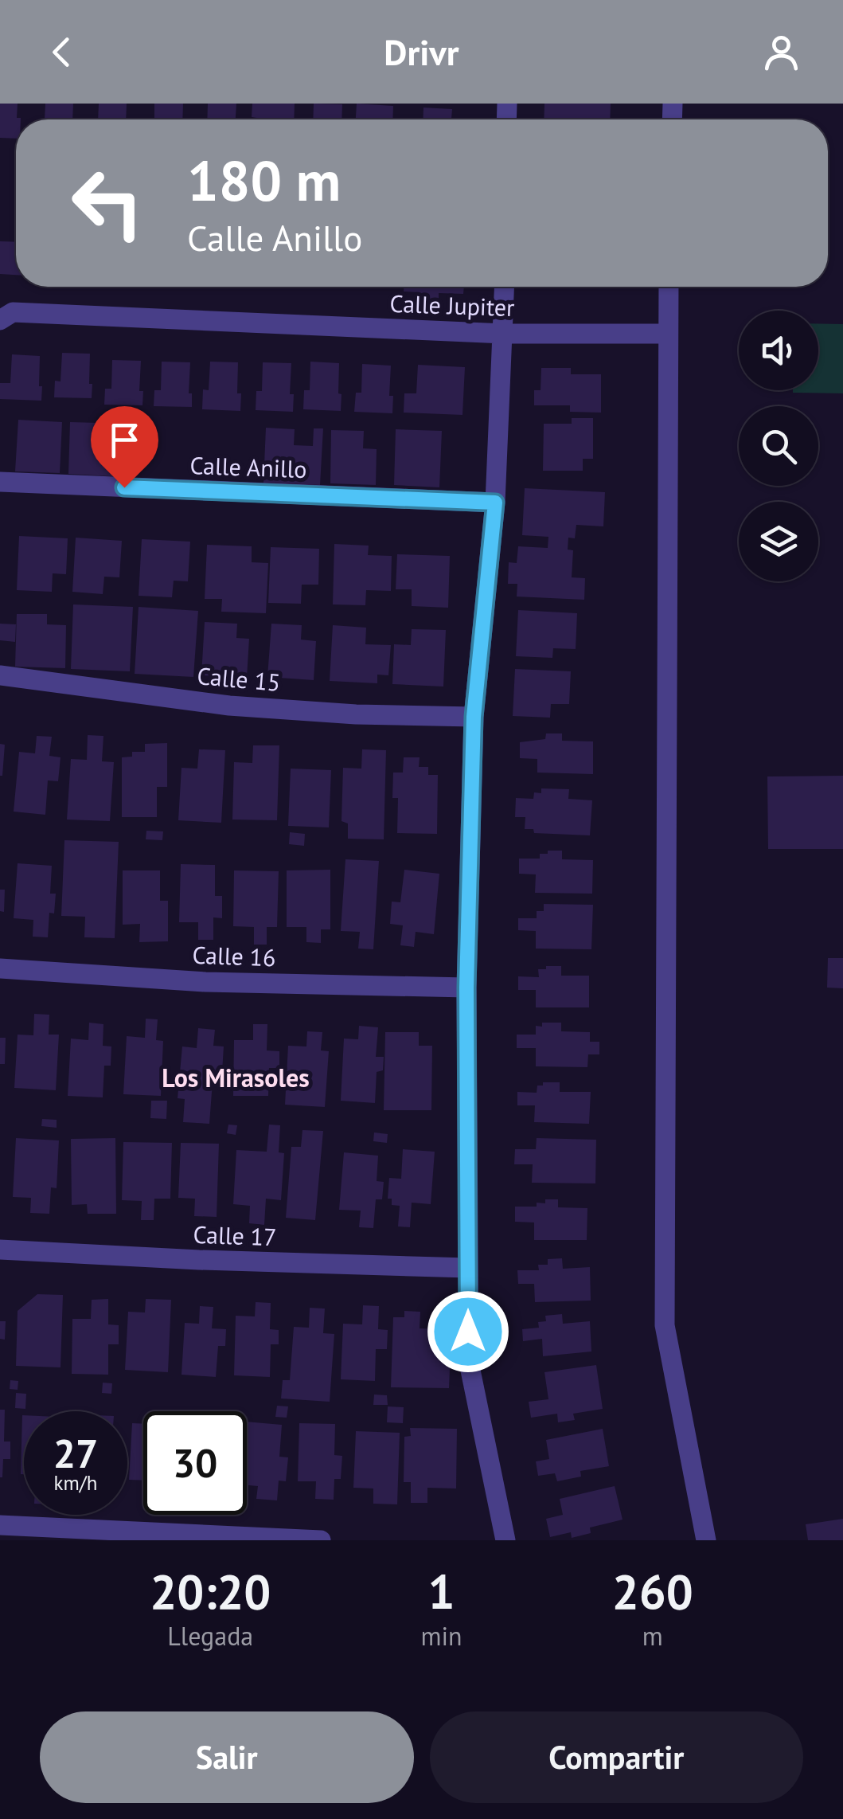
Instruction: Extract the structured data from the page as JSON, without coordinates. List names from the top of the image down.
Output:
{
  "streets": {
    "street": [
      "Calle Jupiter",
      "Calle Anillo",
      "Calle 15",
      "Calle 16",
      "Calle 17"
    ]
  },
  "districts": ["Los Mirasoles"],
  "page": {
    "header": "Drivr",
    "turn": ["180 m", "Calle Anillo"],
    "speed": "27 km/h",
    "limit": "30",
    "eta": [
      "20:20",
      "Llegada",
      "1",
      "min",
      "260",
      "m"
    ],
    "buttons": ["Salir", "Compartir"]
  }
}
